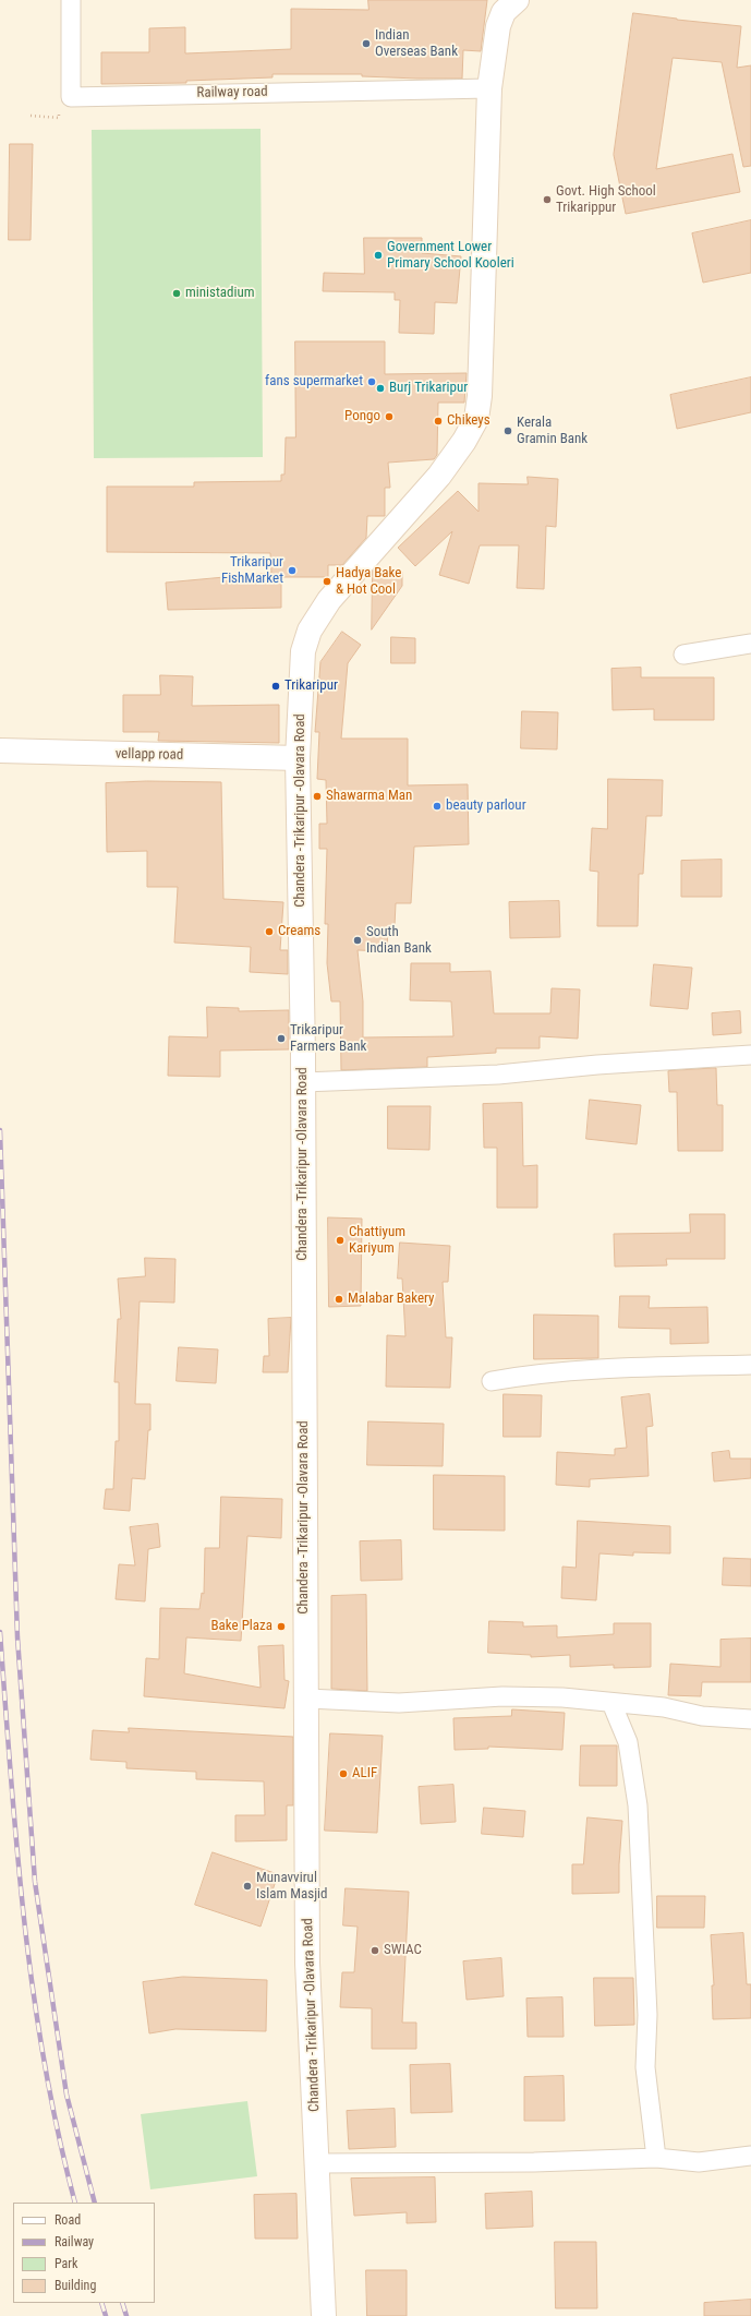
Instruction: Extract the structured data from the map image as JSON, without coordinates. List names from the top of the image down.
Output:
{
  "streets": {
    "main road": ["vellapp road", "Chandera -Trikaripur -Olavara Road"],
    "street": ["Railway road"]
  },
  "crossings": [
    ["Railway road", "Chandera -Trikaripur -Olavara Road"],
    ["vellapp road", "Chandera -Trikaripur -Olavara Road"]
  ],
  "places": [
    "Indian Overseas Bank",
    "Govt. High School Trikarippur",
    "Government Lower Primary School Kooleri",
    "ministadium",
    "fans supermarket",
    "Burj Trikaripur",
    "Pongo",
    "Chikeys",
    "Kerala Gramin Bank",
    "Trikaripur FishMarket",
    "Hadya Bake & Hot Cool",
    "Trikaripur",
    "Shawarma Man",
    "beauty parlour",
    "Creams",
    "South Indian Bank",
    "Trikaripur Farmers Bank",
    "Chattiyum Kariyum",
    "Malabar Bakery",
    "Bake Plaza",
    "ALIF",
    "Munavvirul Islam Masjid",
    "SWIAC"
  ],
  "legend": [
    "Road",
    "Railway",
    "Park",
    "Building"
  ]
}
